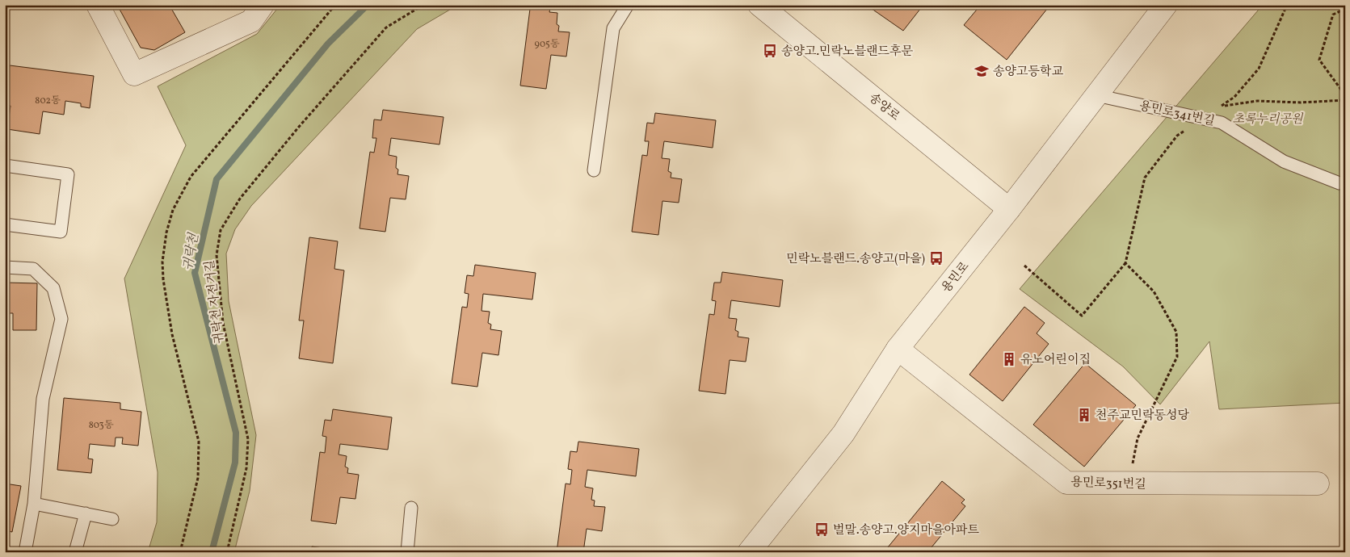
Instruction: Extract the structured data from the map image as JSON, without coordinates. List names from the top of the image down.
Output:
{
  "streets": {
    "street": ["송양로", "용민로", "용민로351번길"],
    "lane": ["용민로341번길"],
    "path": ["귀락천 자전거길"]
  },
  "crossings": [
    ["송양로", "용민로"],
    ["용민로341번길", "용민로"],
    ["용민로", "용민로351번길"]
  ],
  "water": ["귀락천"],
  "parks": ["초록누리공원"],
  "places": {
    "bus stop": ["송양고.민락노블랜드후문", "민락노블랜드.송양고(마을)", "벌말.송양고.양지마을아파트"],
    "school or university": ["송양고등학교"],
    "building": ["유노어린이집", "천주교민락동성당"]
  },
  "house_numbers": ["905동", "802동", "803동"]
}
